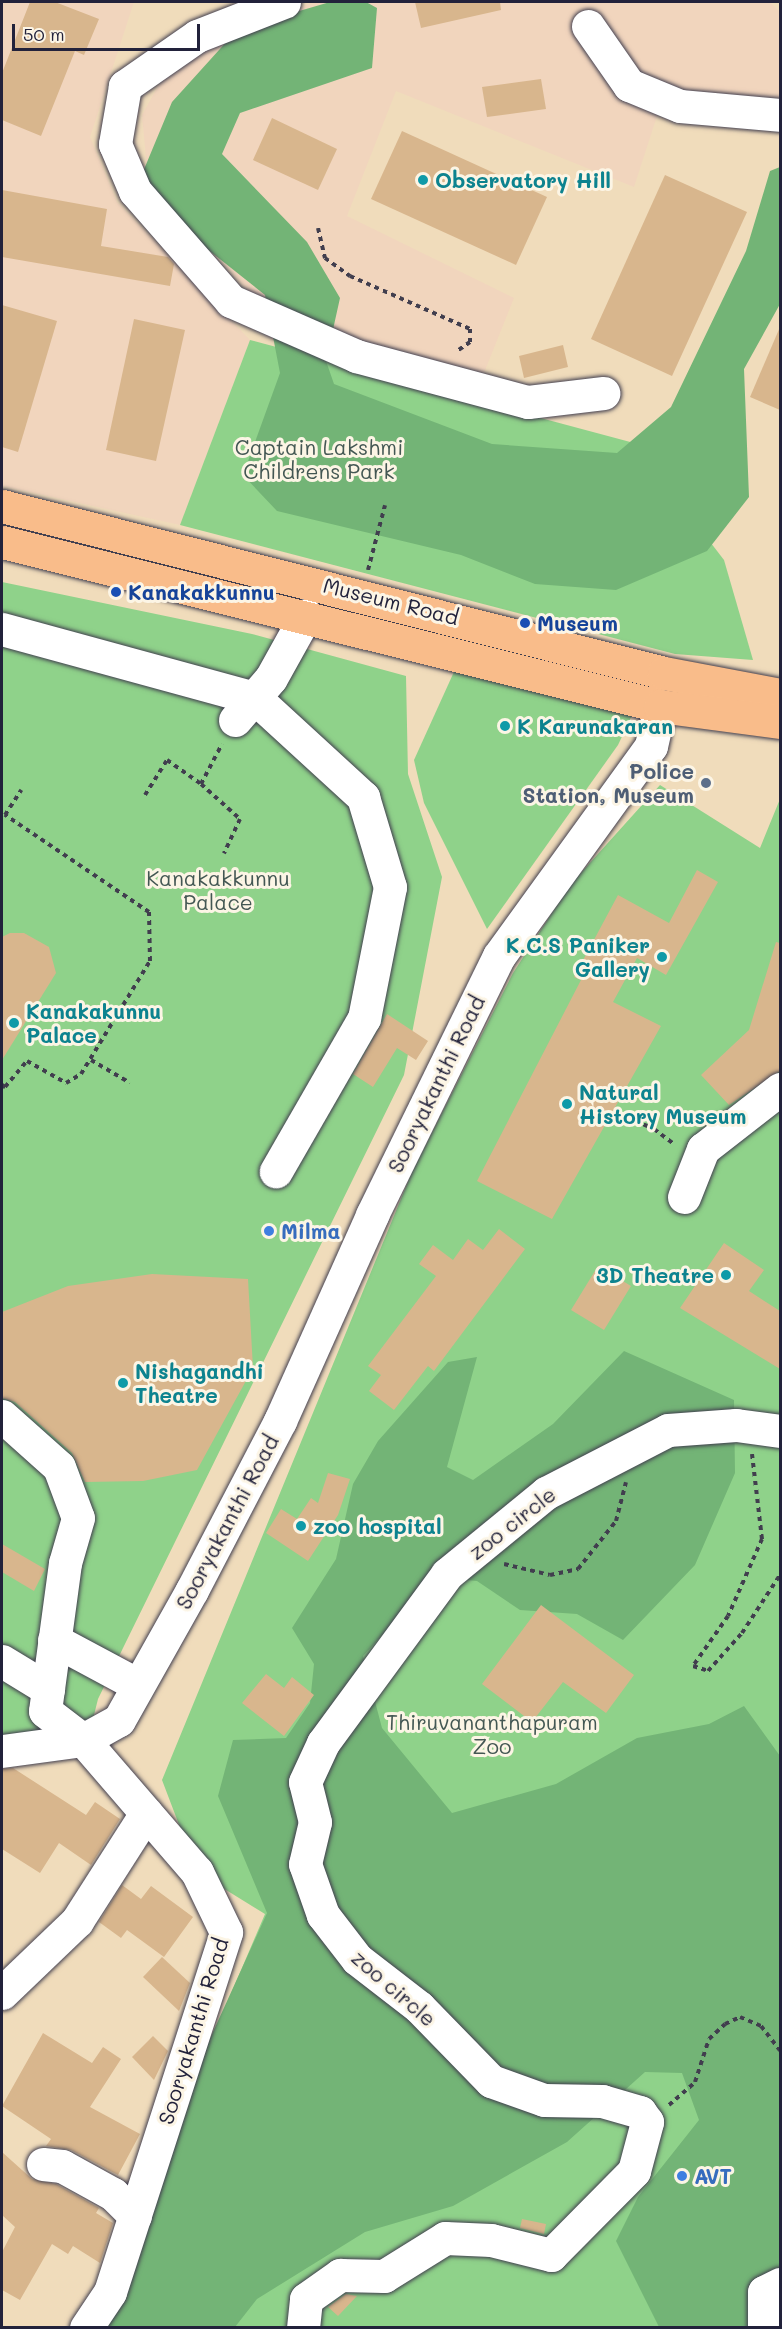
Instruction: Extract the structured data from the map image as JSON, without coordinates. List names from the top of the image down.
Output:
{
  "streets": {
    "main road": ["Museum Road"],
    "street": ["Sooryakanthi Road", "zoo circle"]
  },
  "crossings": [
    ["Museum Road", "Sooryakanthi Road"]
  ],
  "parks": ["Captain Lakshmi Childrens Park", "Kanakakkunnu Palace", "Thiruvananthapuram Zoo"],
  "places": [
    "Observatory Hill",
    "Kanakakkunnu",
    "Museum",
    "K Karunakaran",
    "Police Station, Museum",
    "K.C.S Paniker Gallery",
    "Kanakakunnu Palace",
    "Natural History Museum",
    "Milma",
    "3D Theatre",
    "Nishagandhi Theatre",
    "zoo hospital",
    "AVT"
  ],
  "scale_bar": "50 m"
}
